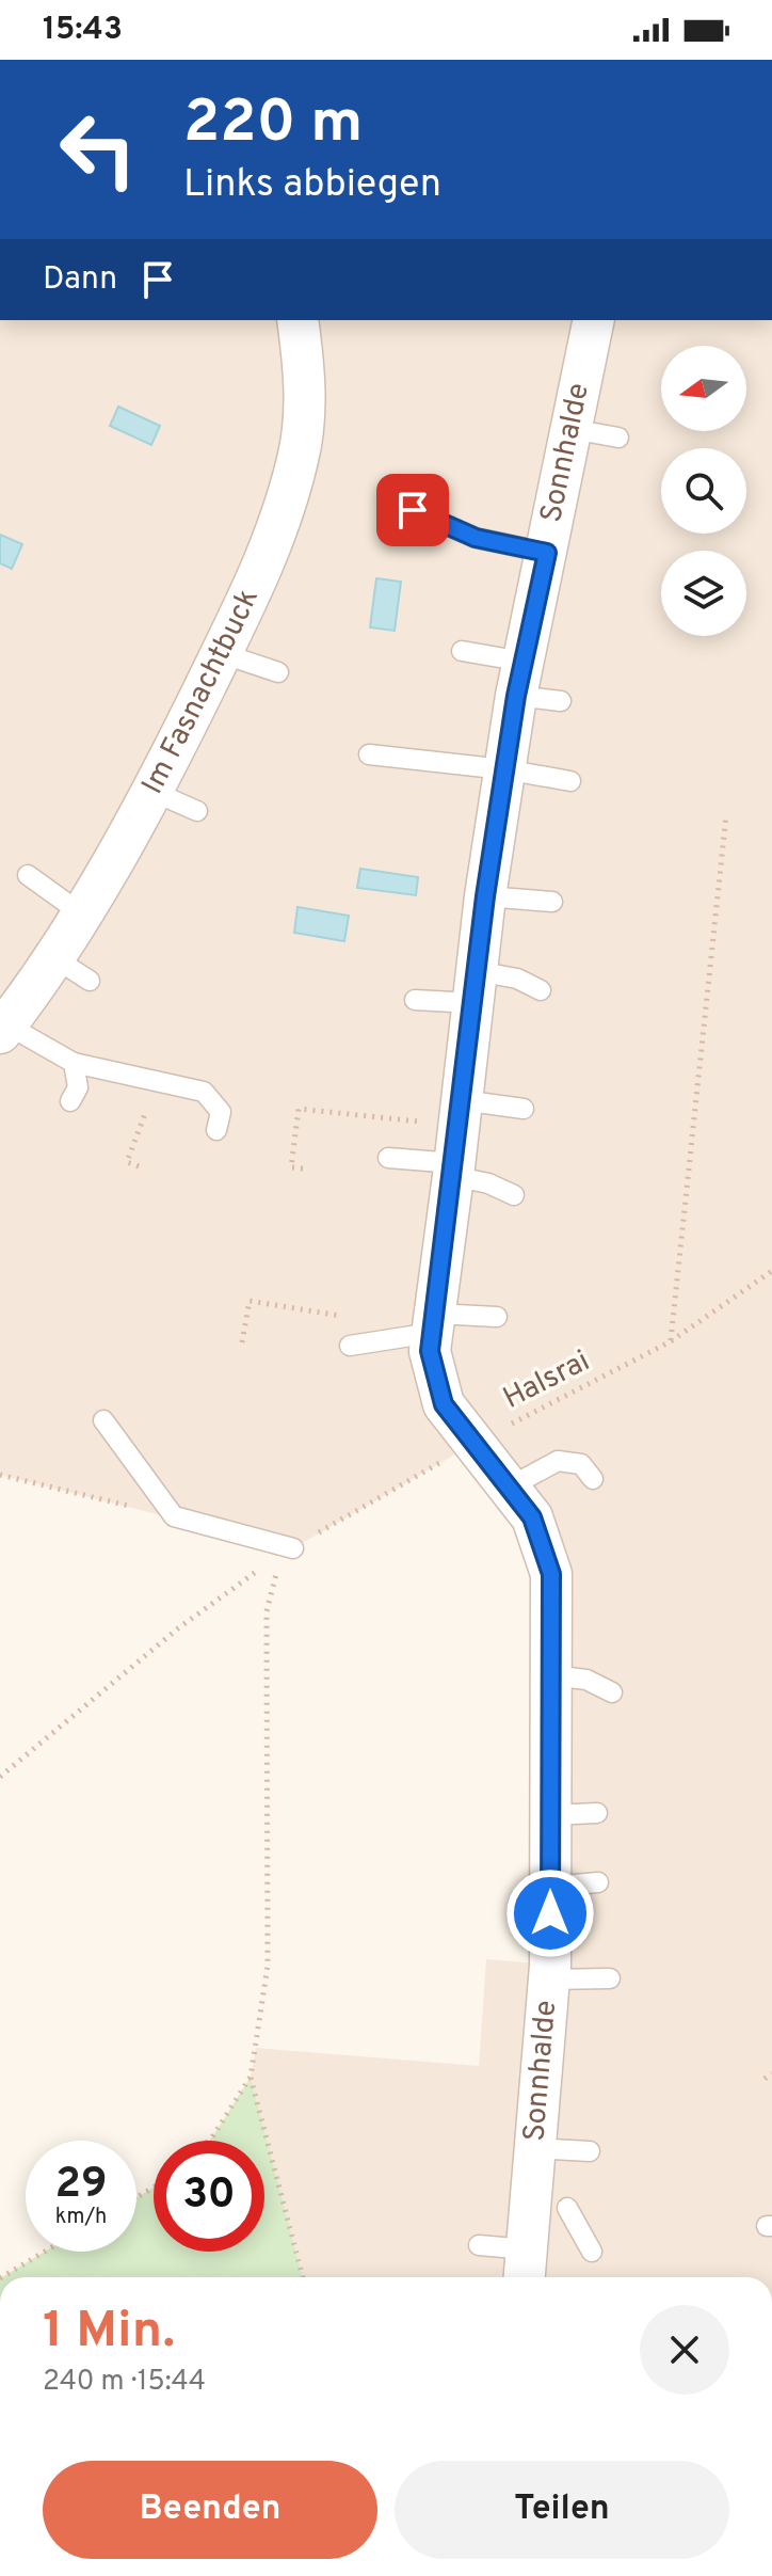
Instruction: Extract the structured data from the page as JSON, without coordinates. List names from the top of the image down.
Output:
{
  "streets": {
    "street": ["Sonnhalde", "Im Fasnachtbuck"],
    "path": ["Halsrai"]
  },
  "crossings": [
    ["Sonnhalde", "Halsrai"]
  ],
  "north": "left",
  "page": {
    "status": "15:43",
    "turn": ["220 m", "Links abbiegen"],
    "then": "Dann",
    "speed": "29 km/h",
    "limit": "30",
    "heading": ["1 Min.", "240 m · 15:44"],
    "buttons": ["Beenden", "Teilen"]
  }
}
